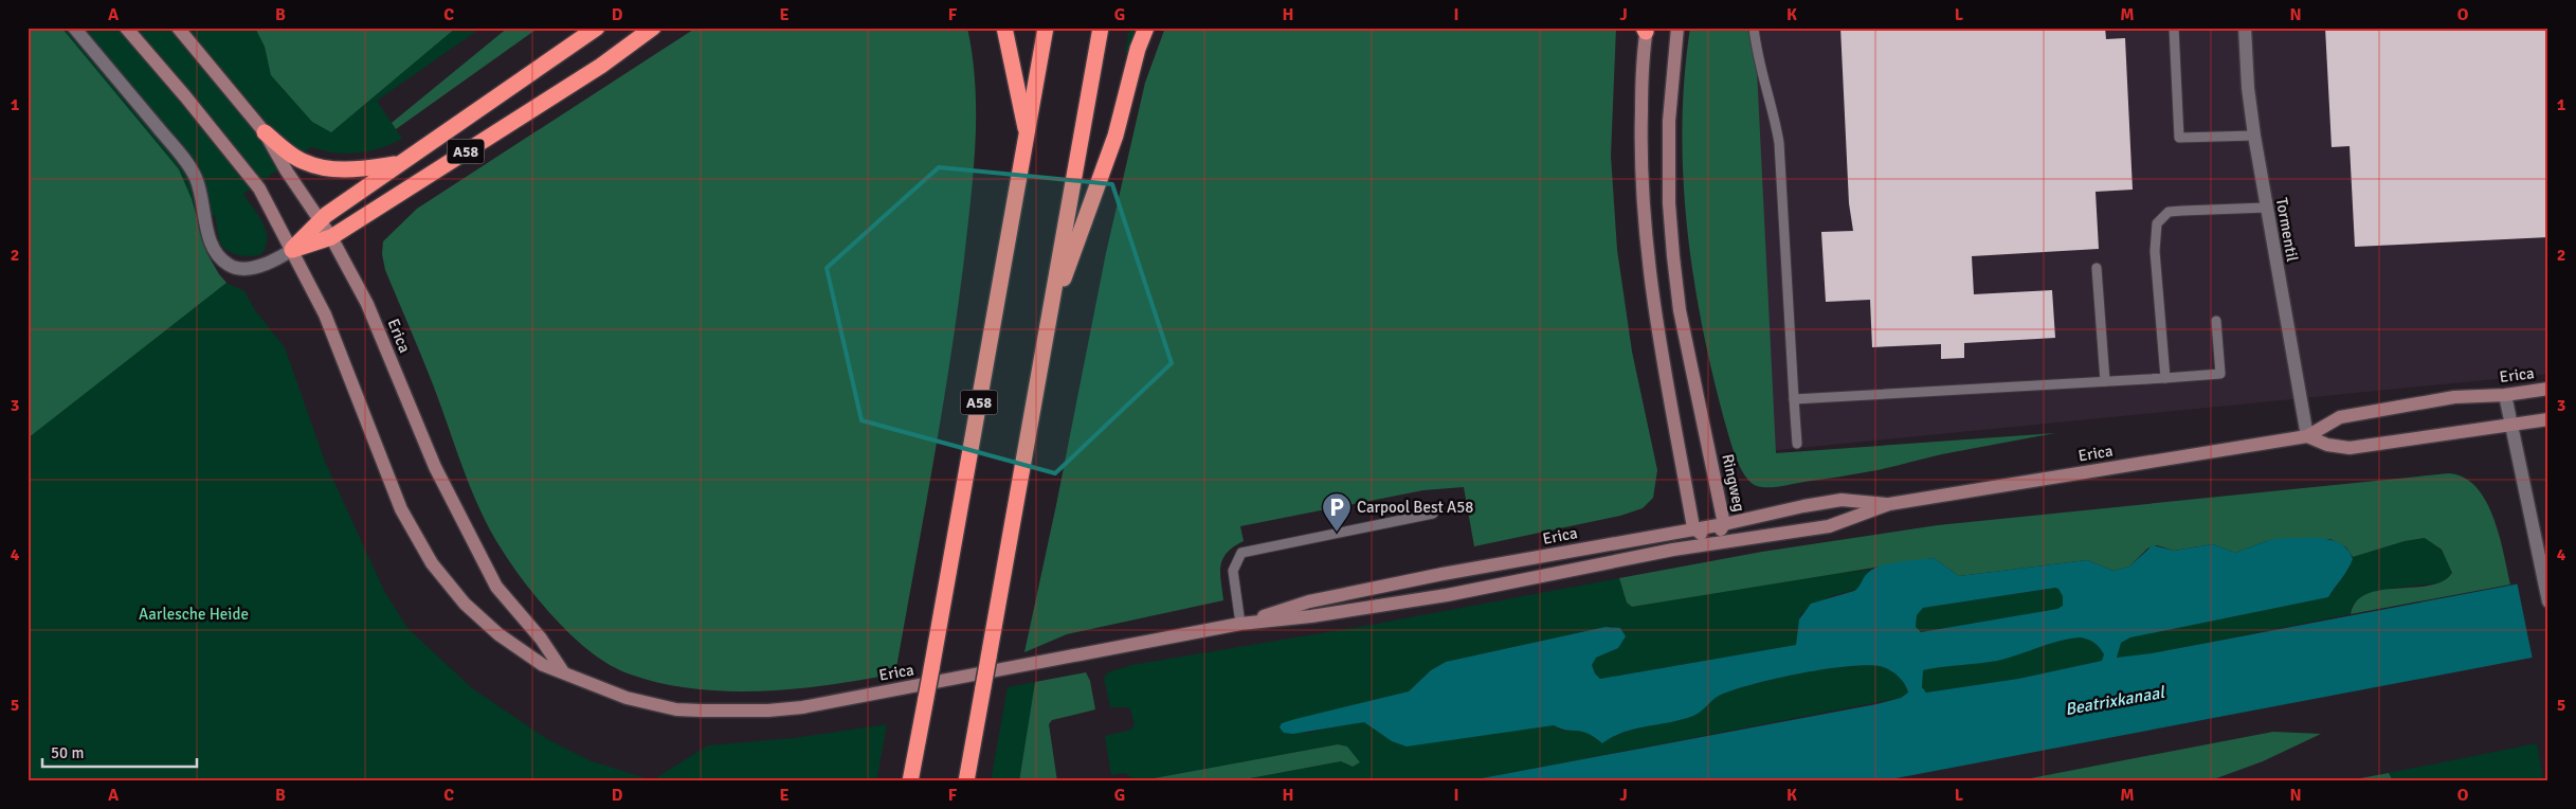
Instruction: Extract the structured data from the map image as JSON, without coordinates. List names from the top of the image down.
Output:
{
  "streets": {
    "highway": ["A58"],
    "main road": ["Erica", "Ringweg"],
    "street": ["Tormentil"]
  },
  "crossings": [
    ["A58", "Erica"],
    ["Tormentil", "Erica"],
    ["Erica", "Ringweg"]
  ],
  "water": ["Beatrixkanaal"],
  "parks": ["Aarlesche Heide"],
  "places": {
    "parking": ["Carpool Best A58"]
  },
  "scale_bar": "50 m",
  "grid": {
    "columns": [
      "A",
      "B",
      "C",
      "D",
      "E",
      "F",
      "G",
      "H",
      "I",
      "J",
      "K",
      "L",
      "M",
      "N",
      "O"
    ],
    "rows": [
      "1",
      "2",
      "3",
      "4",
      "5"
    ]
  }
}
